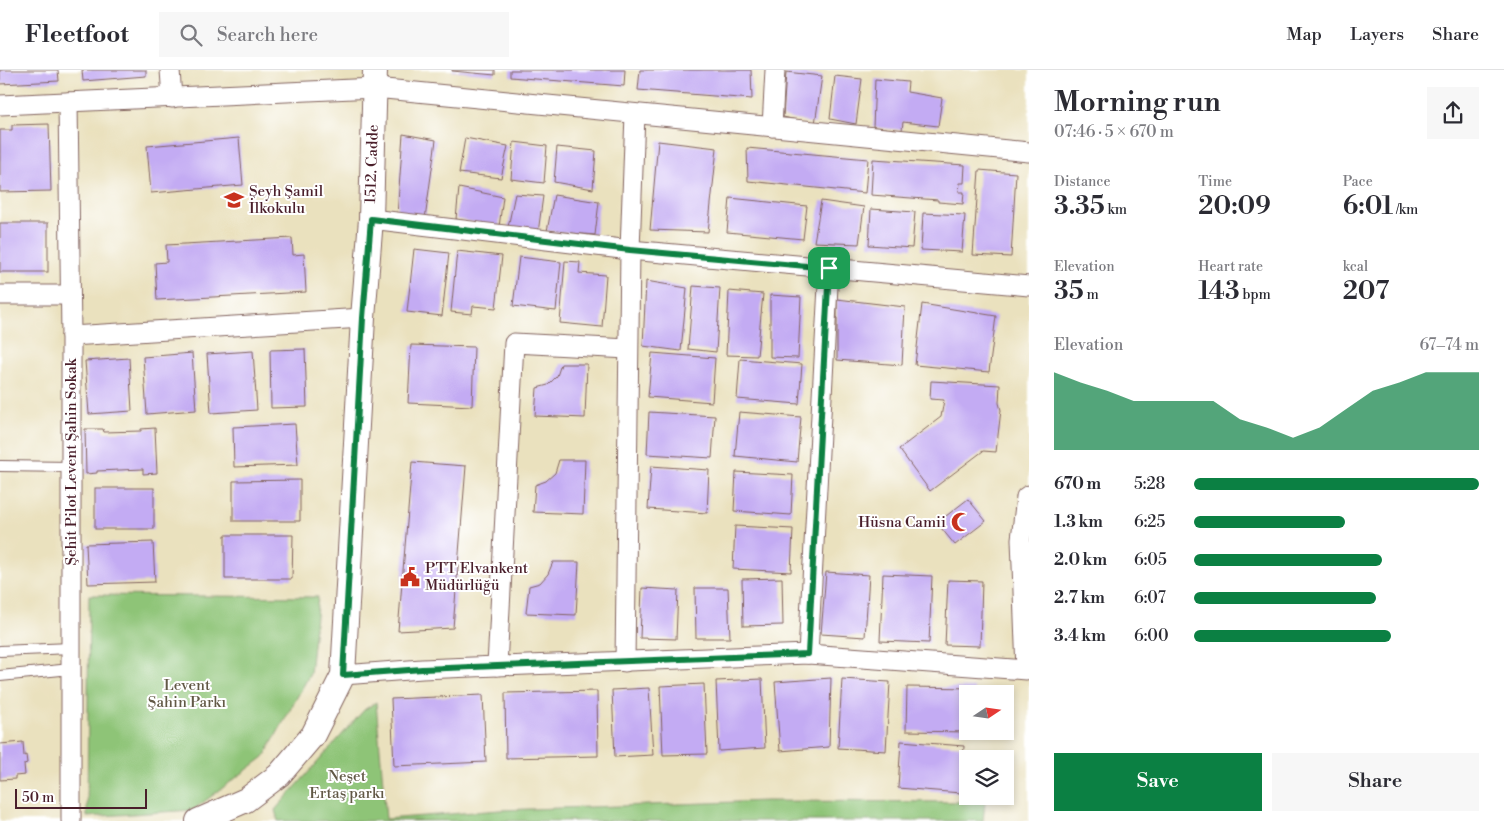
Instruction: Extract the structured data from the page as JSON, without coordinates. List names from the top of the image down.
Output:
{
  "streets": {
    "street": ["1512. Cadde", "Şehit Pilot Levent Şahin Sokak"]
  },
  "parks": ["Levent Şahin Parkı", "Neşet Ertaş parkı"],
  "places": {
    "school or university": ["Şeyh Şamil İlkokulu"],
    "mosque": ["Hüsna Camii"],
    "public building": ["PTT Elvankent Müdürlüğü"]
  },
  "scale_bar": "50 m",
  "north": "right",
  "page": {
    "header": "Fleetfoot",
    "search": "Search here",
    "nav": ["Map", "Layers", "Share"],
    "heading": ["Morning run", "07:46 · 5 × 670 m"],
    "stats": [
      ["Distance", "3.35 km"],
      ["Time", "20:09"],
      ["Pace", "6:01 /km"],
      ["Elevation", "35 m"],
      ["Heart rate", "143 bpm"],
      ["kcal", "207"]
    ],
    "chart": ["Elevation", "67–74 m"],
    "list": [
      {
        "name": "670 m",
        "note": "5:28"
      },
      {
        "name": "1.3 km",
        "note": "6:25"
      },
      {
        "name": "2.0 km",
        "note": "6:05"
      },
      {
        "name": "2.7 km",
        "note": "6:07"
      },
      {
        "name": "3.4 km",
        "note": "6:00"
      }
    ],
    "buttons": ["Save", "Share"],
    "scale": "50 m"
  }
}
